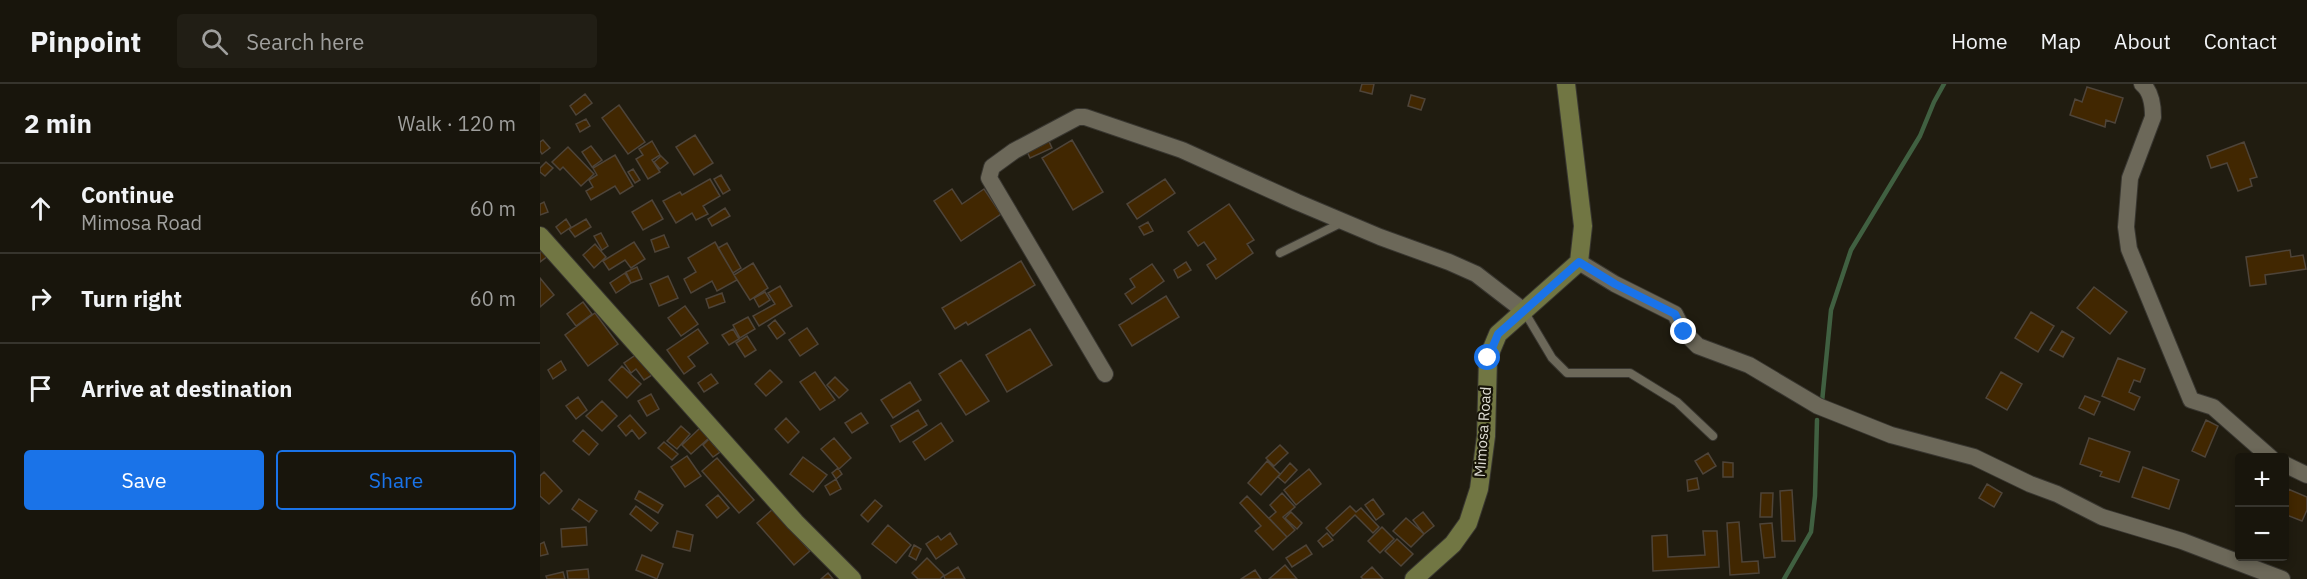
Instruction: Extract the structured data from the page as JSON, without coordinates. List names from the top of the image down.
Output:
{
  "streets": {
    "street": ["Mimosa Road"]
  },
  "page": {
    "header": "Pinpoint",
    "search": "Search here",
    "nav": [
      "Home",
      "Map",
      "About",
      "Contact"
    ],
    "heading": ["2 min", "Walk · 120 m"],
    "list": [
      ["Continue", "Mimosa Road", "60 m"],
      ["Turn right", "60 m"],
      "Arrive at destination"
    ],
    "buttons": ["Save", "Share"],
    "map_buttons": ["+", "−"]
  }
}
